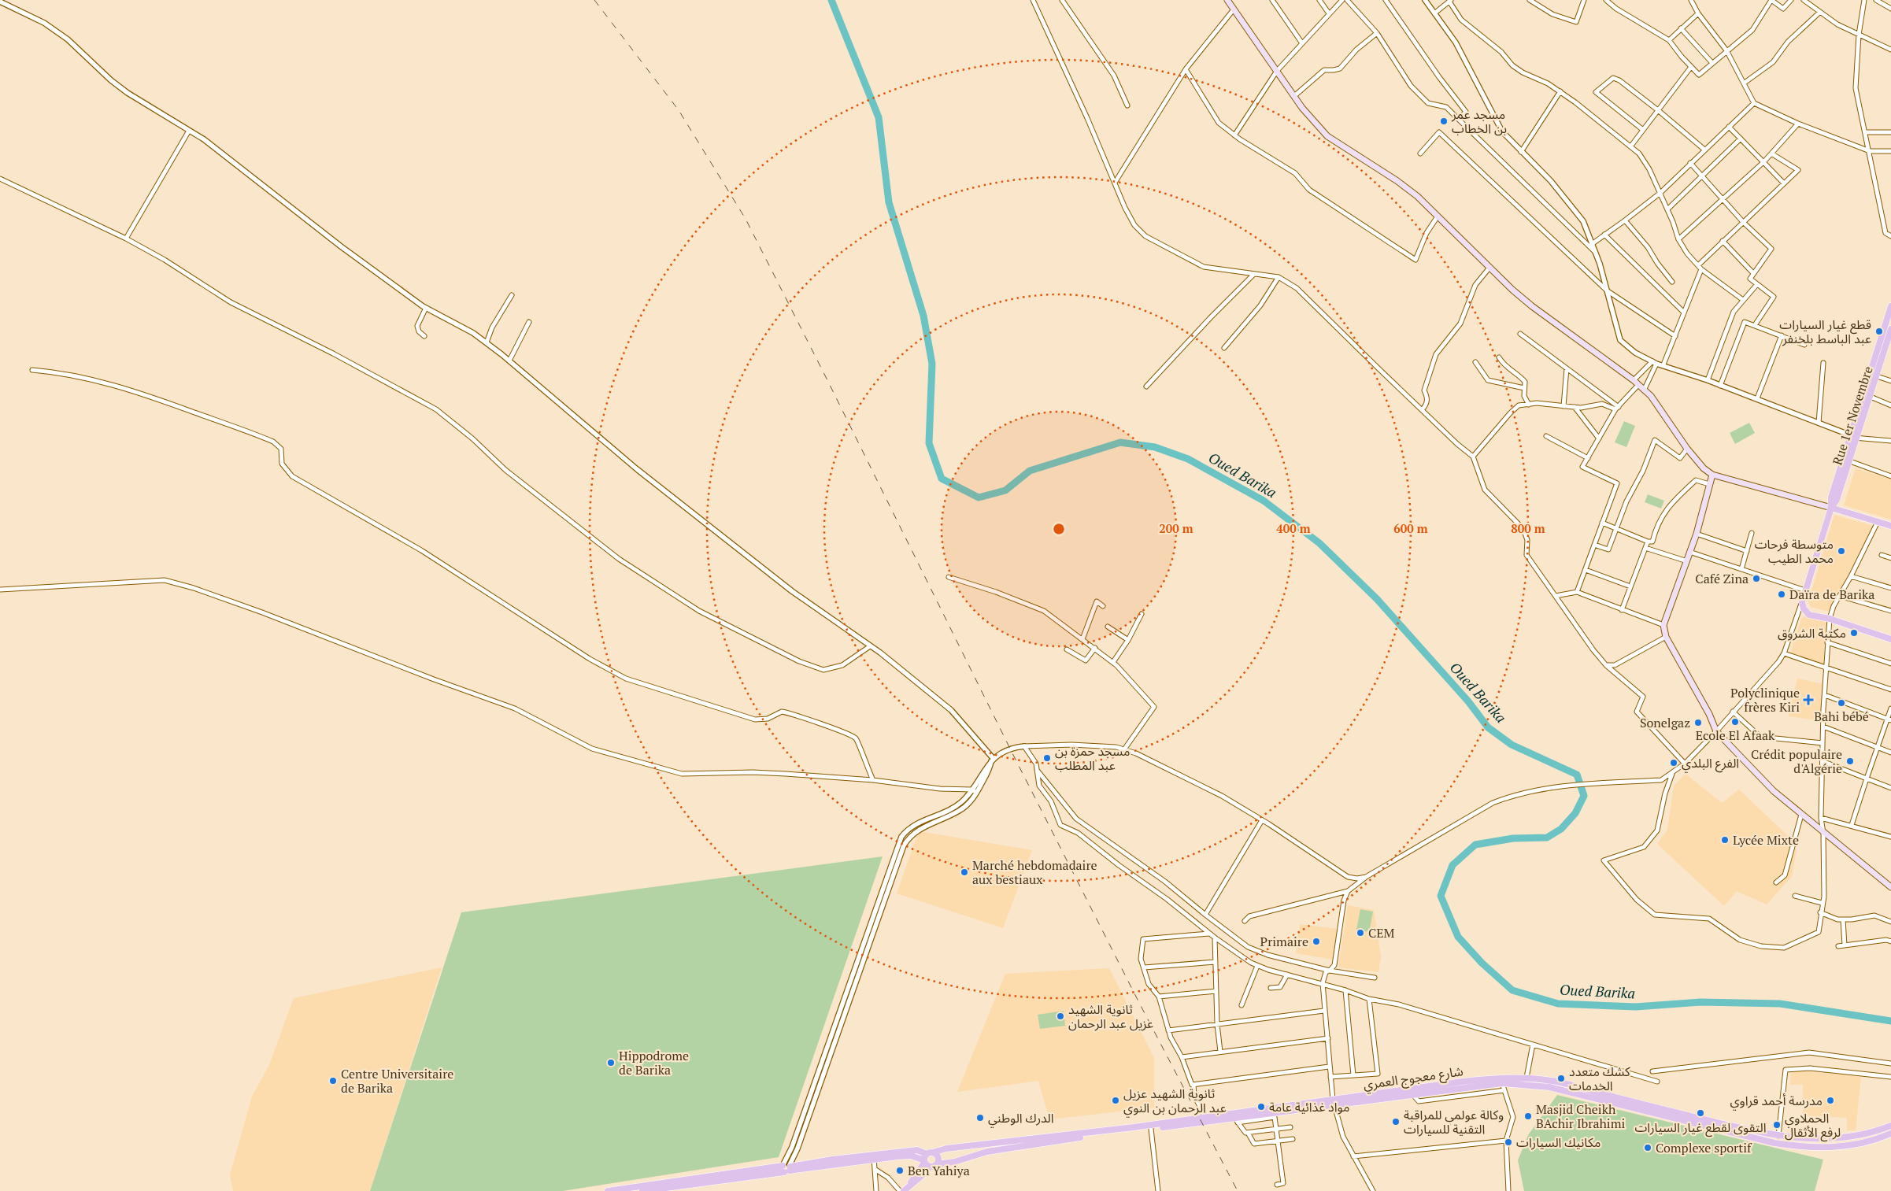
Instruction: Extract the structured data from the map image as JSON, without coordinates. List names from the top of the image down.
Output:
{
  "streets": {
    "main road": ["Rue 1er Novembre", "شارع معجوج العمري"]
  },
  "water": ["Oued Barika"],
  "places": {
    "other": [
      "مسجد عمر بن الخطاب",
      "قطع غيار السيارات عبد الباسط بلخنفر",
      "متوسطة فرحات محمد الطيب",
      "Café Zina",
      "Daïra de Barika",
      "مكتبة الشروق",
      "Bahi bébé",
      "Ecole El Afaak",
      "Sonelgaz",
      "مسجد حمزة بن عبد المطلب",
      "Crédit populaire d'Algérie",
      "الفرع البلدي",
      "Lycée Mixte",
      "Marché hebdomadaire aux bestiaux",
      "CEM",
      "Primaire",
      "ثانوية الشهيد عزيل عبد الرحمان",
      "Hippodrome de Barika",
      "كشك متعدد الخدمات",
      "Centre Universitaire de Barika",
      "ثانوية الشهيد عزيل عبد الرحمان بن النوي",
      "مدرسة أحمد قراوي",
      "مواد غذائية عامة",
      "التقوى لقطع غيار السيارات",
      "Masjid Cheikh BAchir Ibrahimi",
      "الدرك الوطني",
      "وكالة عولمي للمراقبة التقنية للسيارات",
      "الحملاوي لرفع الأثقال",
      "مكانيك السيارات",
      "Complexe sportif",
      "Ben Yahiya"
    ],
    "health": ["Polyclinique frères Kiri"]
  },
  "rings": [
    "200 m",
    "400 m",
    "600 m",
    "800 m"
  ]
}
